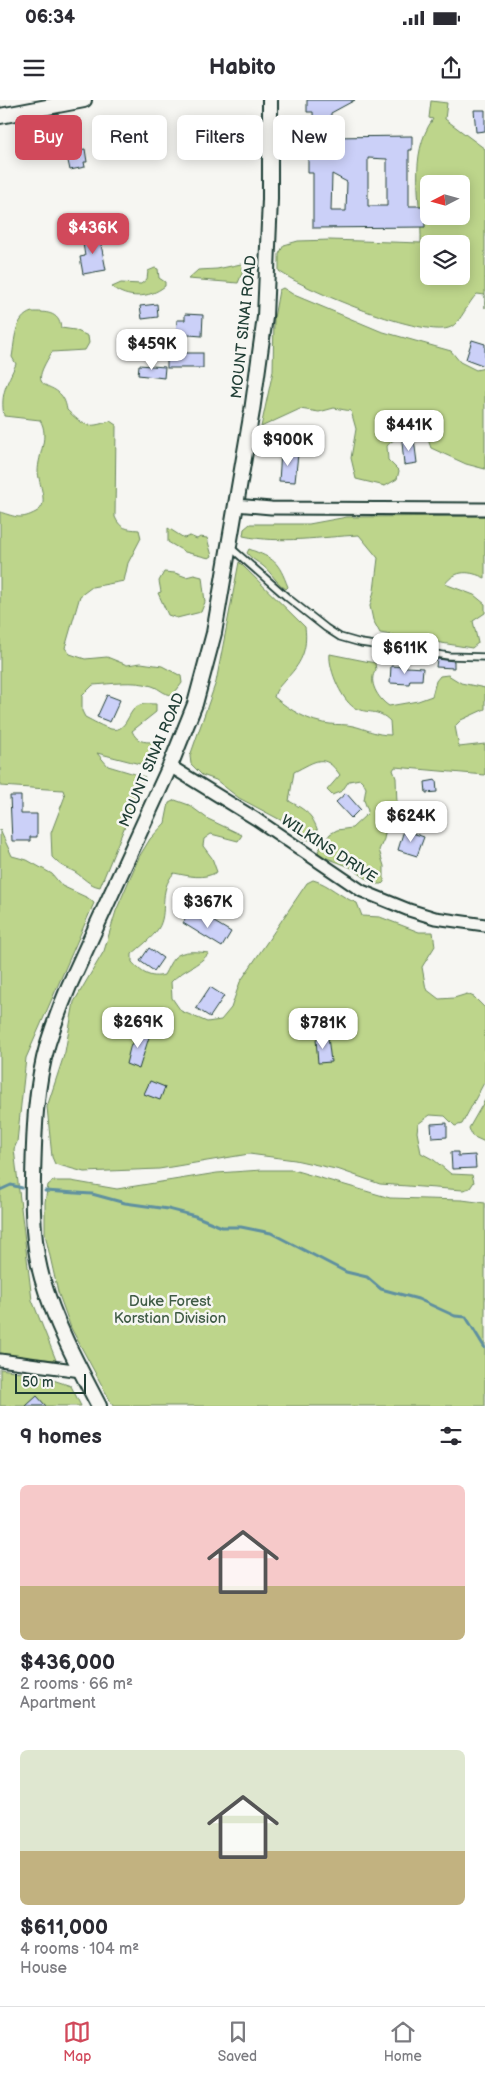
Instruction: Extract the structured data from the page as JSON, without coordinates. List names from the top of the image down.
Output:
{
  "streets": {
    "street": ["MOUNT SINAI ROAD", "WILKINS DRIVE"]
  },
  "crossings": [
    ["MOUNT SINAI ROAD", "WILKINS DRIVE"]
  ],
  "parks": ["Duke Forest Korstian Division"],
  "scale_bar": "50 m",
  "north": "left",
  "page": {
    "status": "06:34",
    "header": "Habito",
    "chip": [
      "Buy",
      "Rent",
      "Filters",
      "New"
    ],
    "price": [
      "$436K",
      "$459K",
      "$441K",
      "$900K",
      "$611K",
      "$624K",
      "$367K",
      "$269K",
      "$781K"
    ],
    "scale": "50 m",
    "heading": "9 homes",
    "list": [
      {
        "name": "$436,000",
        "note": "2 rooms · 66 m² · Apartment"
      },
      {
        "name": "$611,000",
        "note": "4 rooms · 104 m² · House"
      }
    ],
    "tabs": ["Map", "Saved", "Home"]
  }
}
